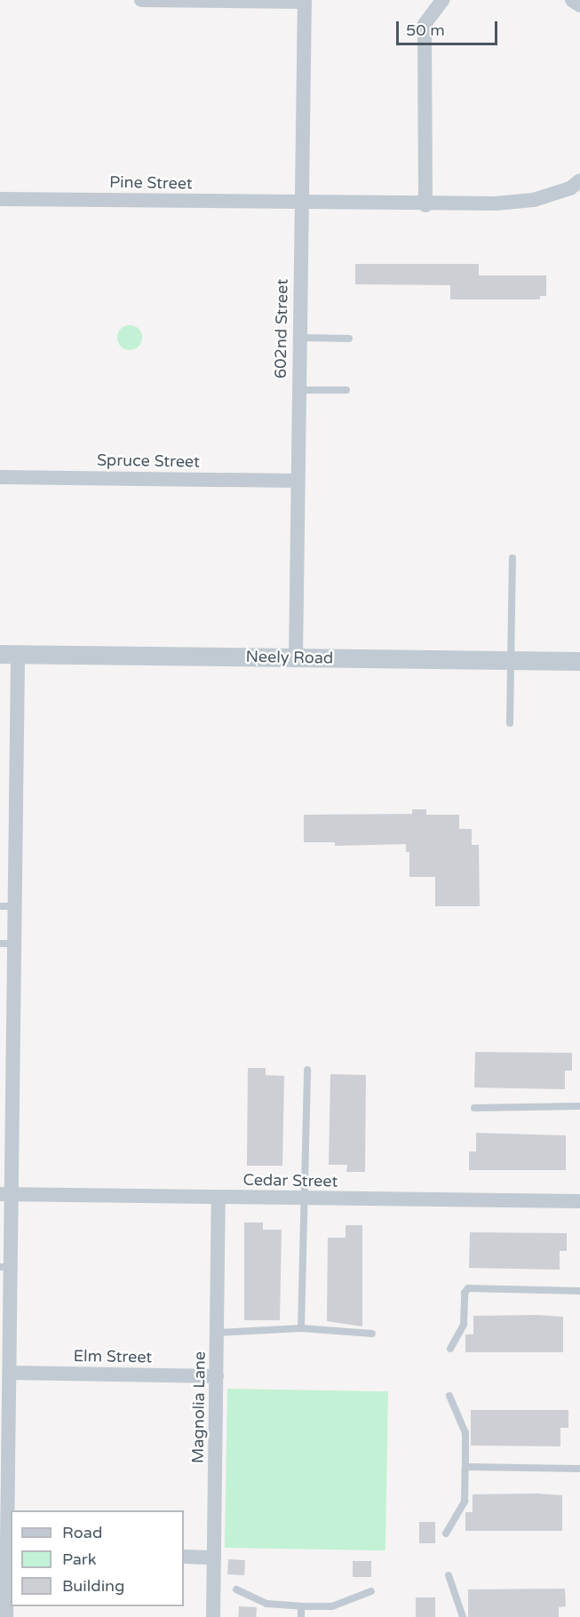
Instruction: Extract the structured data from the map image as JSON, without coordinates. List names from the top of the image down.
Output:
{
  "streets": {
    "street": [
      "Pine Street",
      "602nd Street",
      "Spruce Street",
      "Neely Road",
      "Cedar Street",
      "Elm Street",
      "Magnolia Lane"
    ]
  },
  "crossings": [
    ["Pine Street", "602nd Street"],
    ["602nd Street", "Spruce Street"],
    ["602nd Street", "Neely Road"],
    ["Cedar Street", "Magnolia Lane"],
    ["Elm Street", "Magnolia Lane"]
  ],
  "legend": ["Road", "Park", "Building"],
  "scale_bar": "50 m"
}
